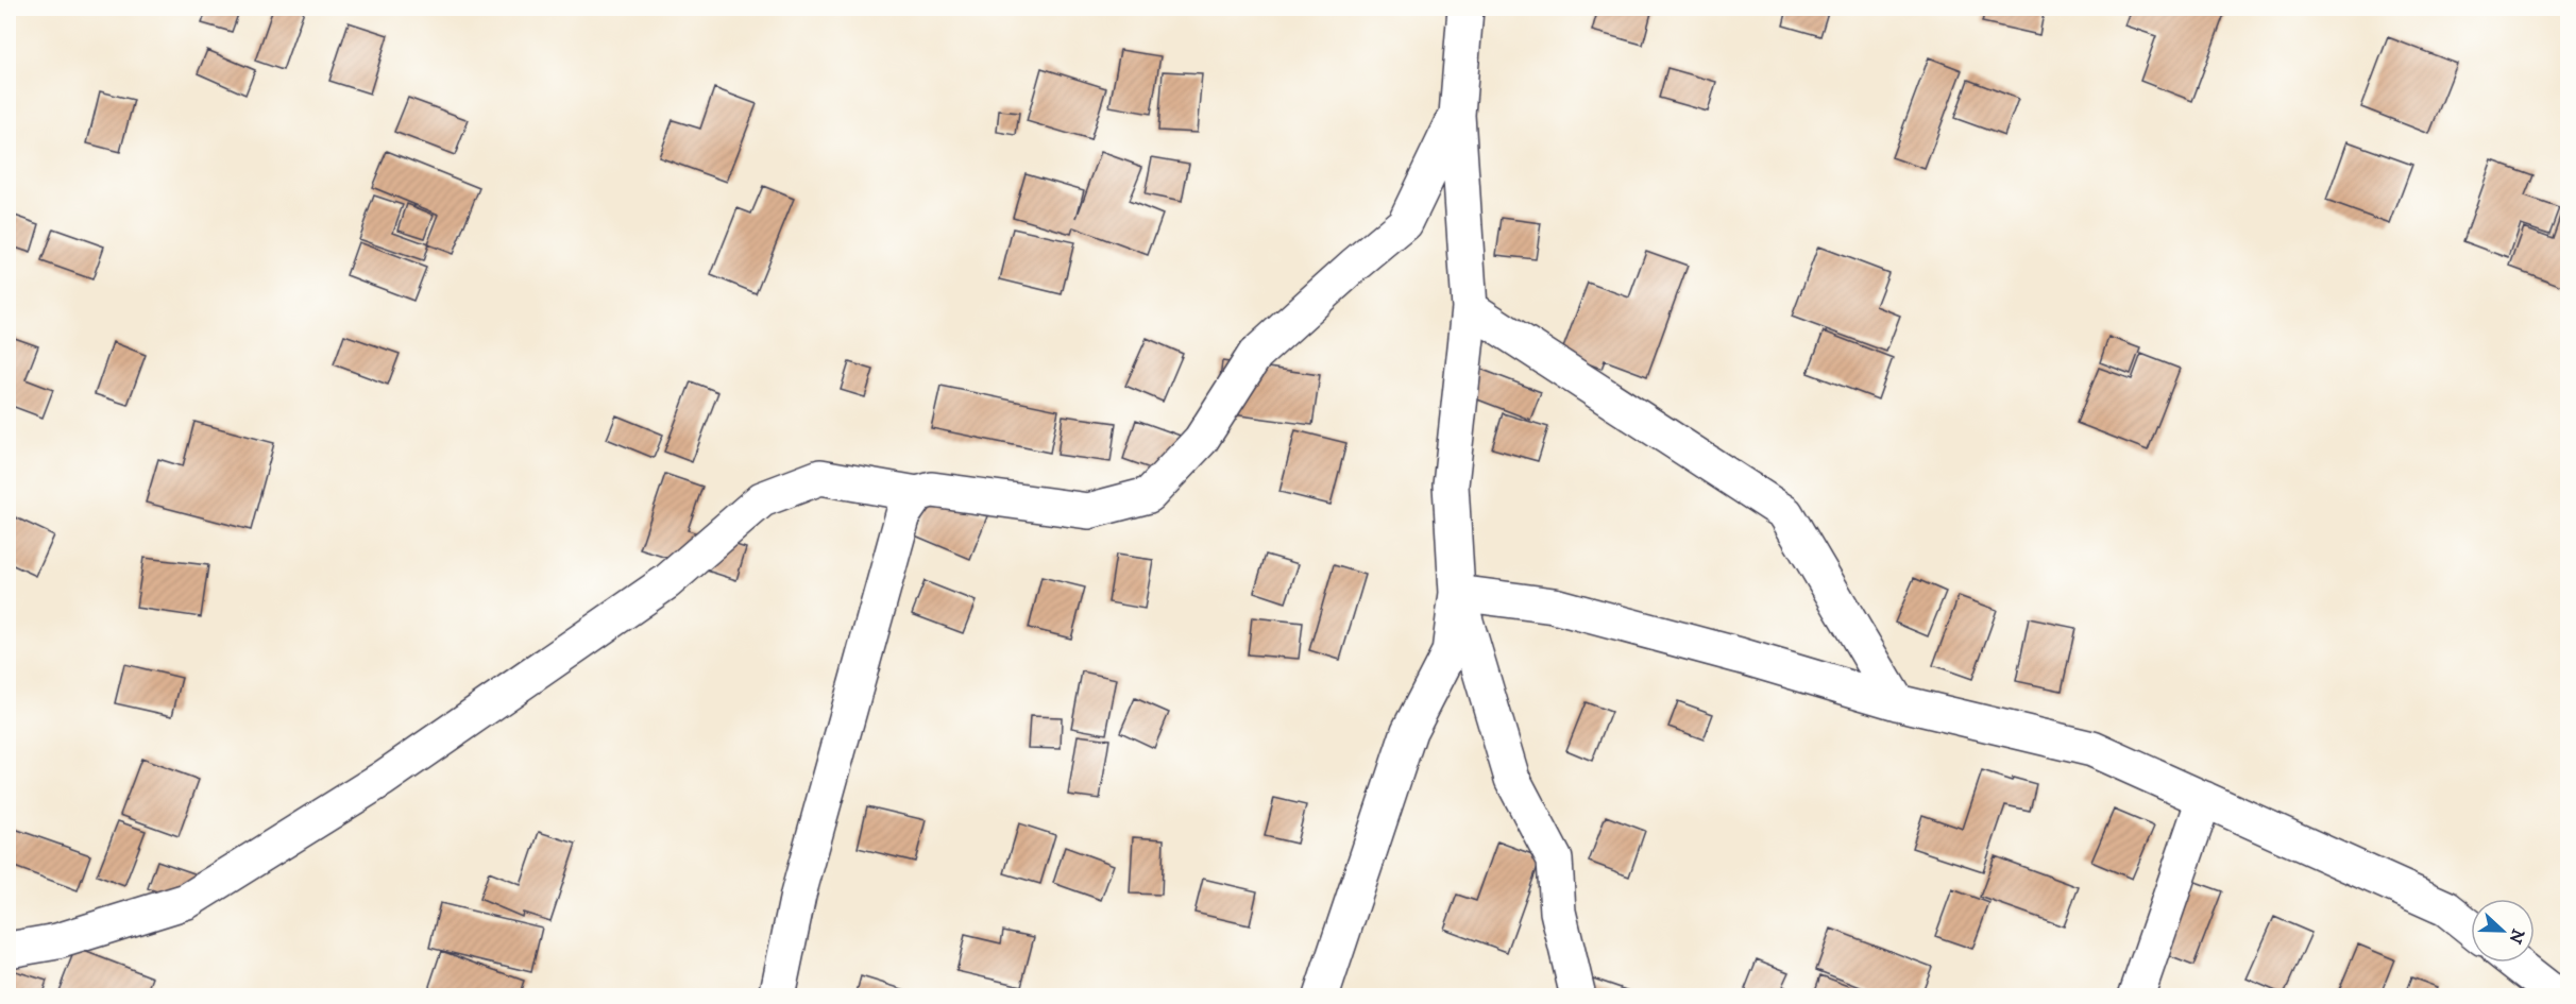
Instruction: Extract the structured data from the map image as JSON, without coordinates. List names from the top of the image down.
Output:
{
  "north": "right"
}
